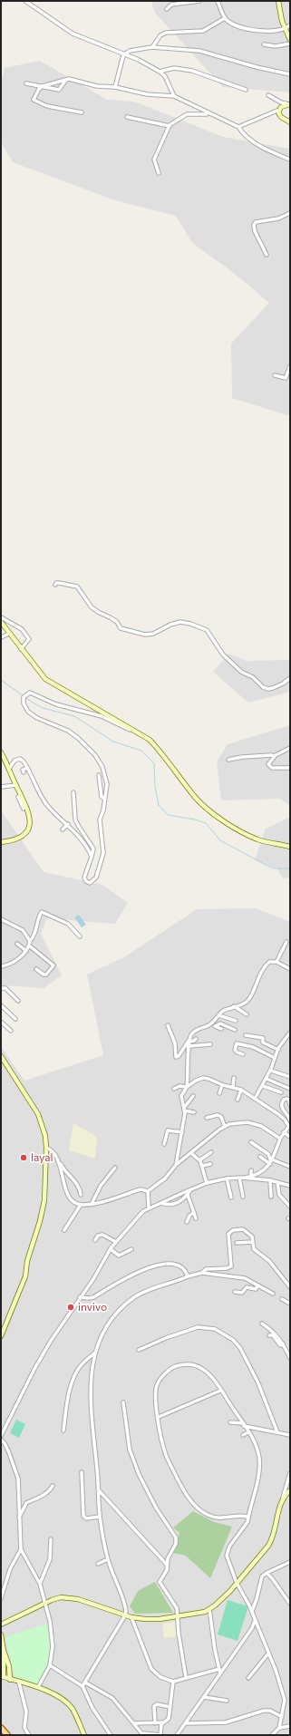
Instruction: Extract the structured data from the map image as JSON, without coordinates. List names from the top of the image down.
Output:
{
  "places": ["layal", "invivo"]
}
